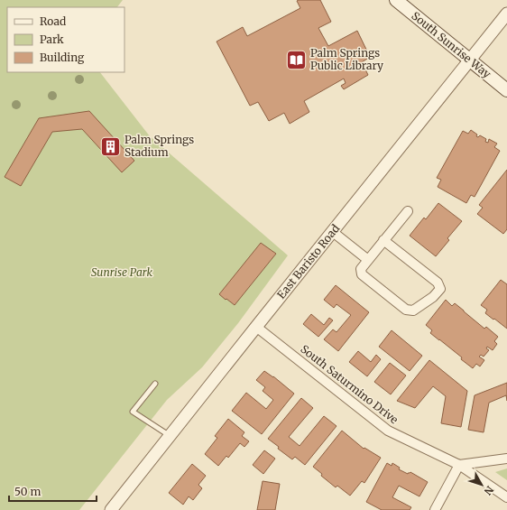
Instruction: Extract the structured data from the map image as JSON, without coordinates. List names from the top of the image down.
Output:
{
  "streets": {
    "main road": ["South Sunrise Way"],
    "street": ["East Baristo Road", "South Saturmino Drive"]
  },
  "crossings": [
    ["South Sunrise Way", "East Baristo Road"],
    ["East Baristo Road", "South Saturmino Drive"]
  ],
  "parks": ["Sunrise Park"],
  "places": {
    "library": ["Palm Springs Public Library"],
    "building": ["Palm Springs Stadium"]
  },
  "legend": ["Road", "Park", "Building"],
  "scale_bar": "50 m",
  "north": "bottom right"
}
